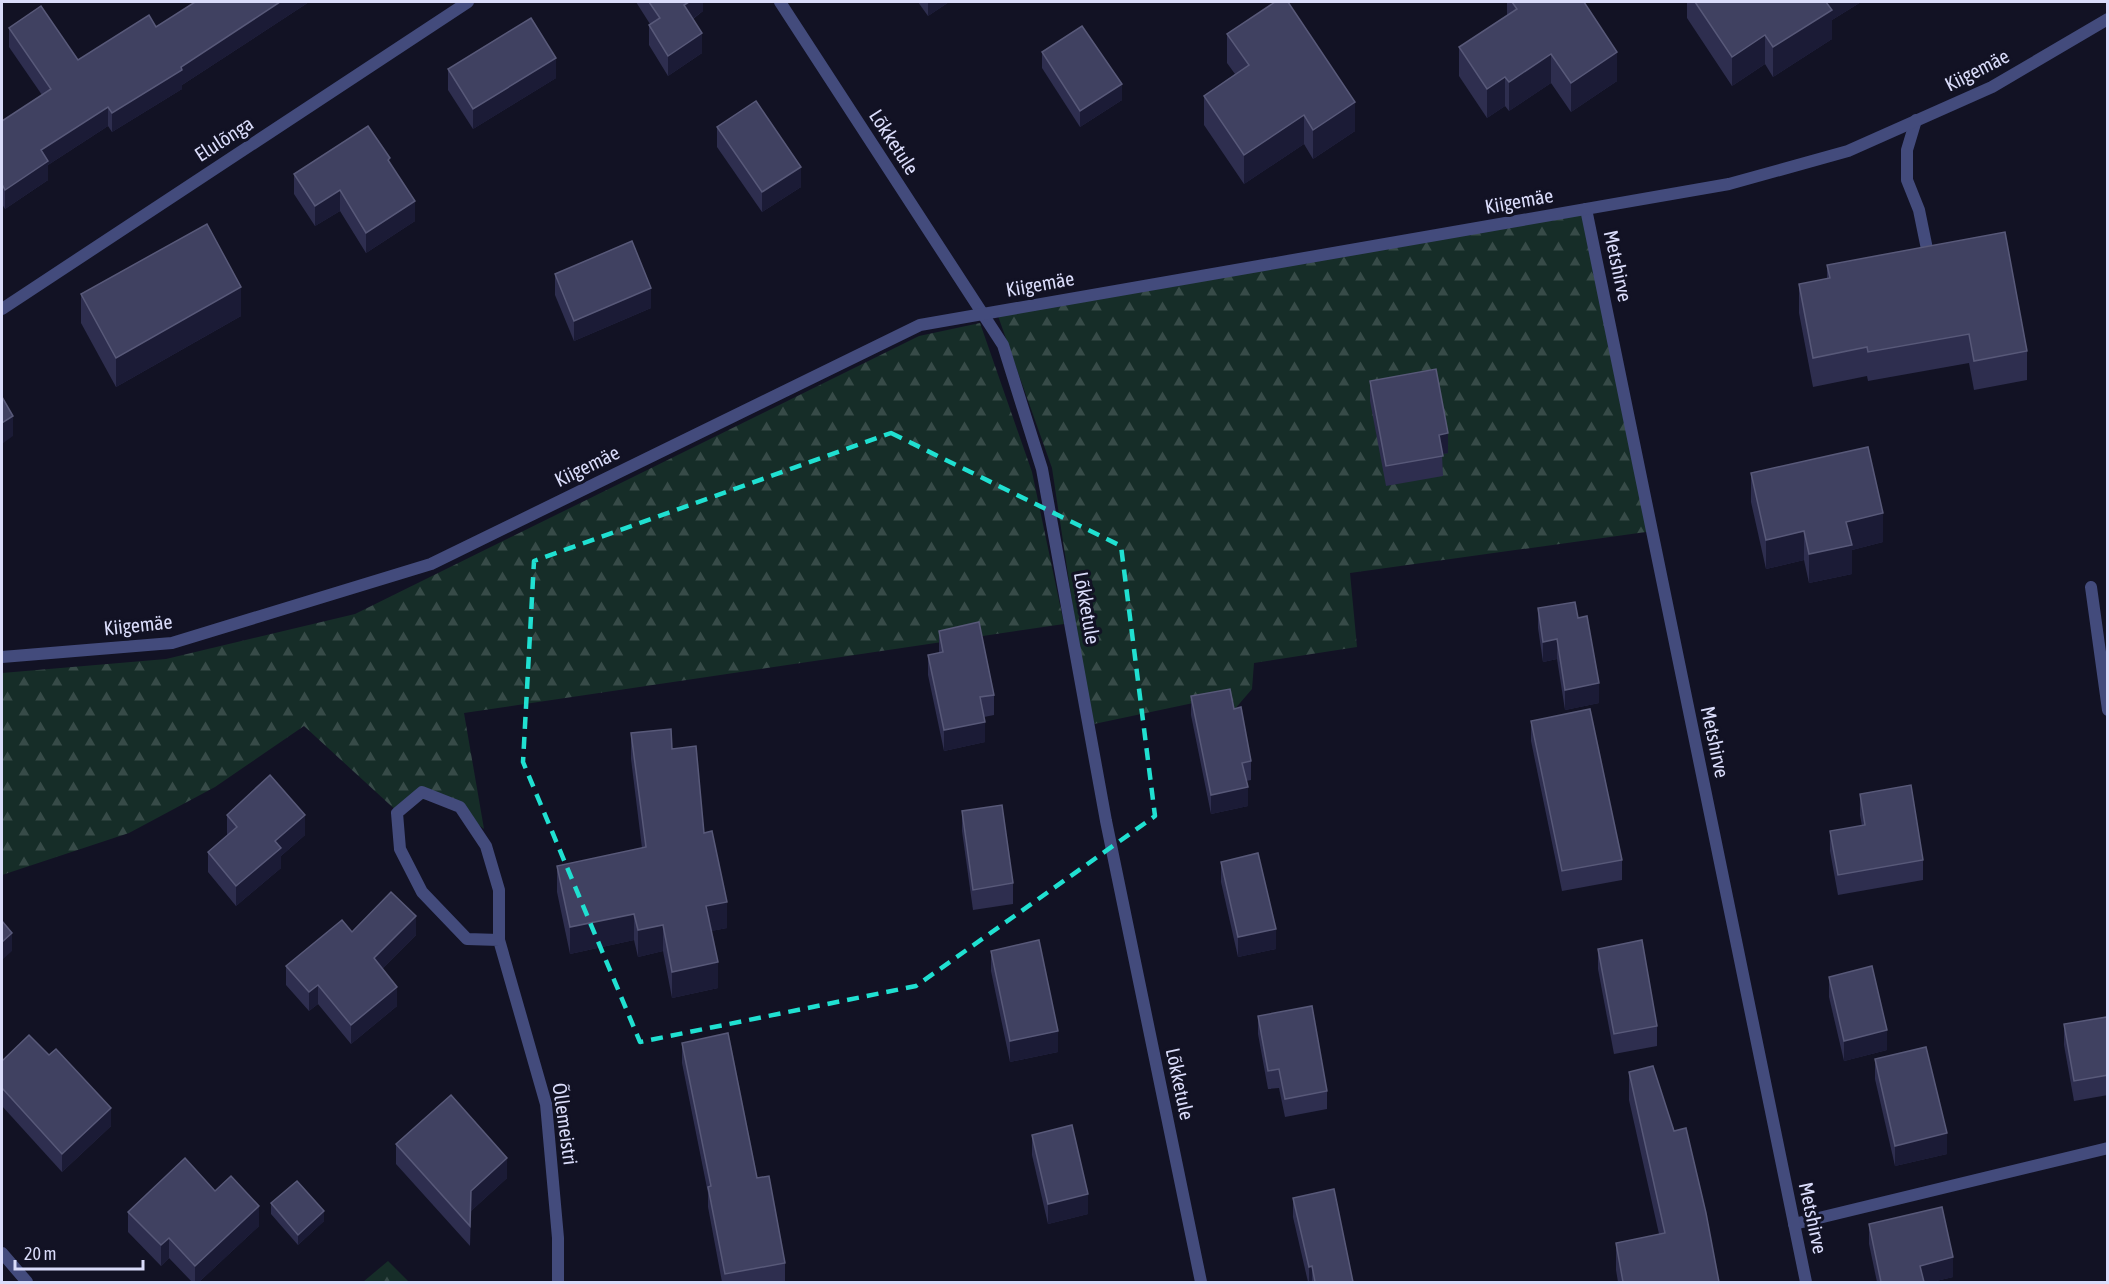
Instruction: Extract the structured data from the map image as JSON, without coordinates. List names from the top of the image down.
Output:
{
  "streets": {
    "street": [
      "Kiigemäe",
      "Elulõnga",
      "Lõkketule",
      "Metshirve",
      "Õllemeistri"
    ]
  },
  "crossings": [
    ["Kiigemäe", "Lõkketule"],
    ["Kiigemäe", "Metshirve"]
  ],
  "scale_bar": "20 m"
}
